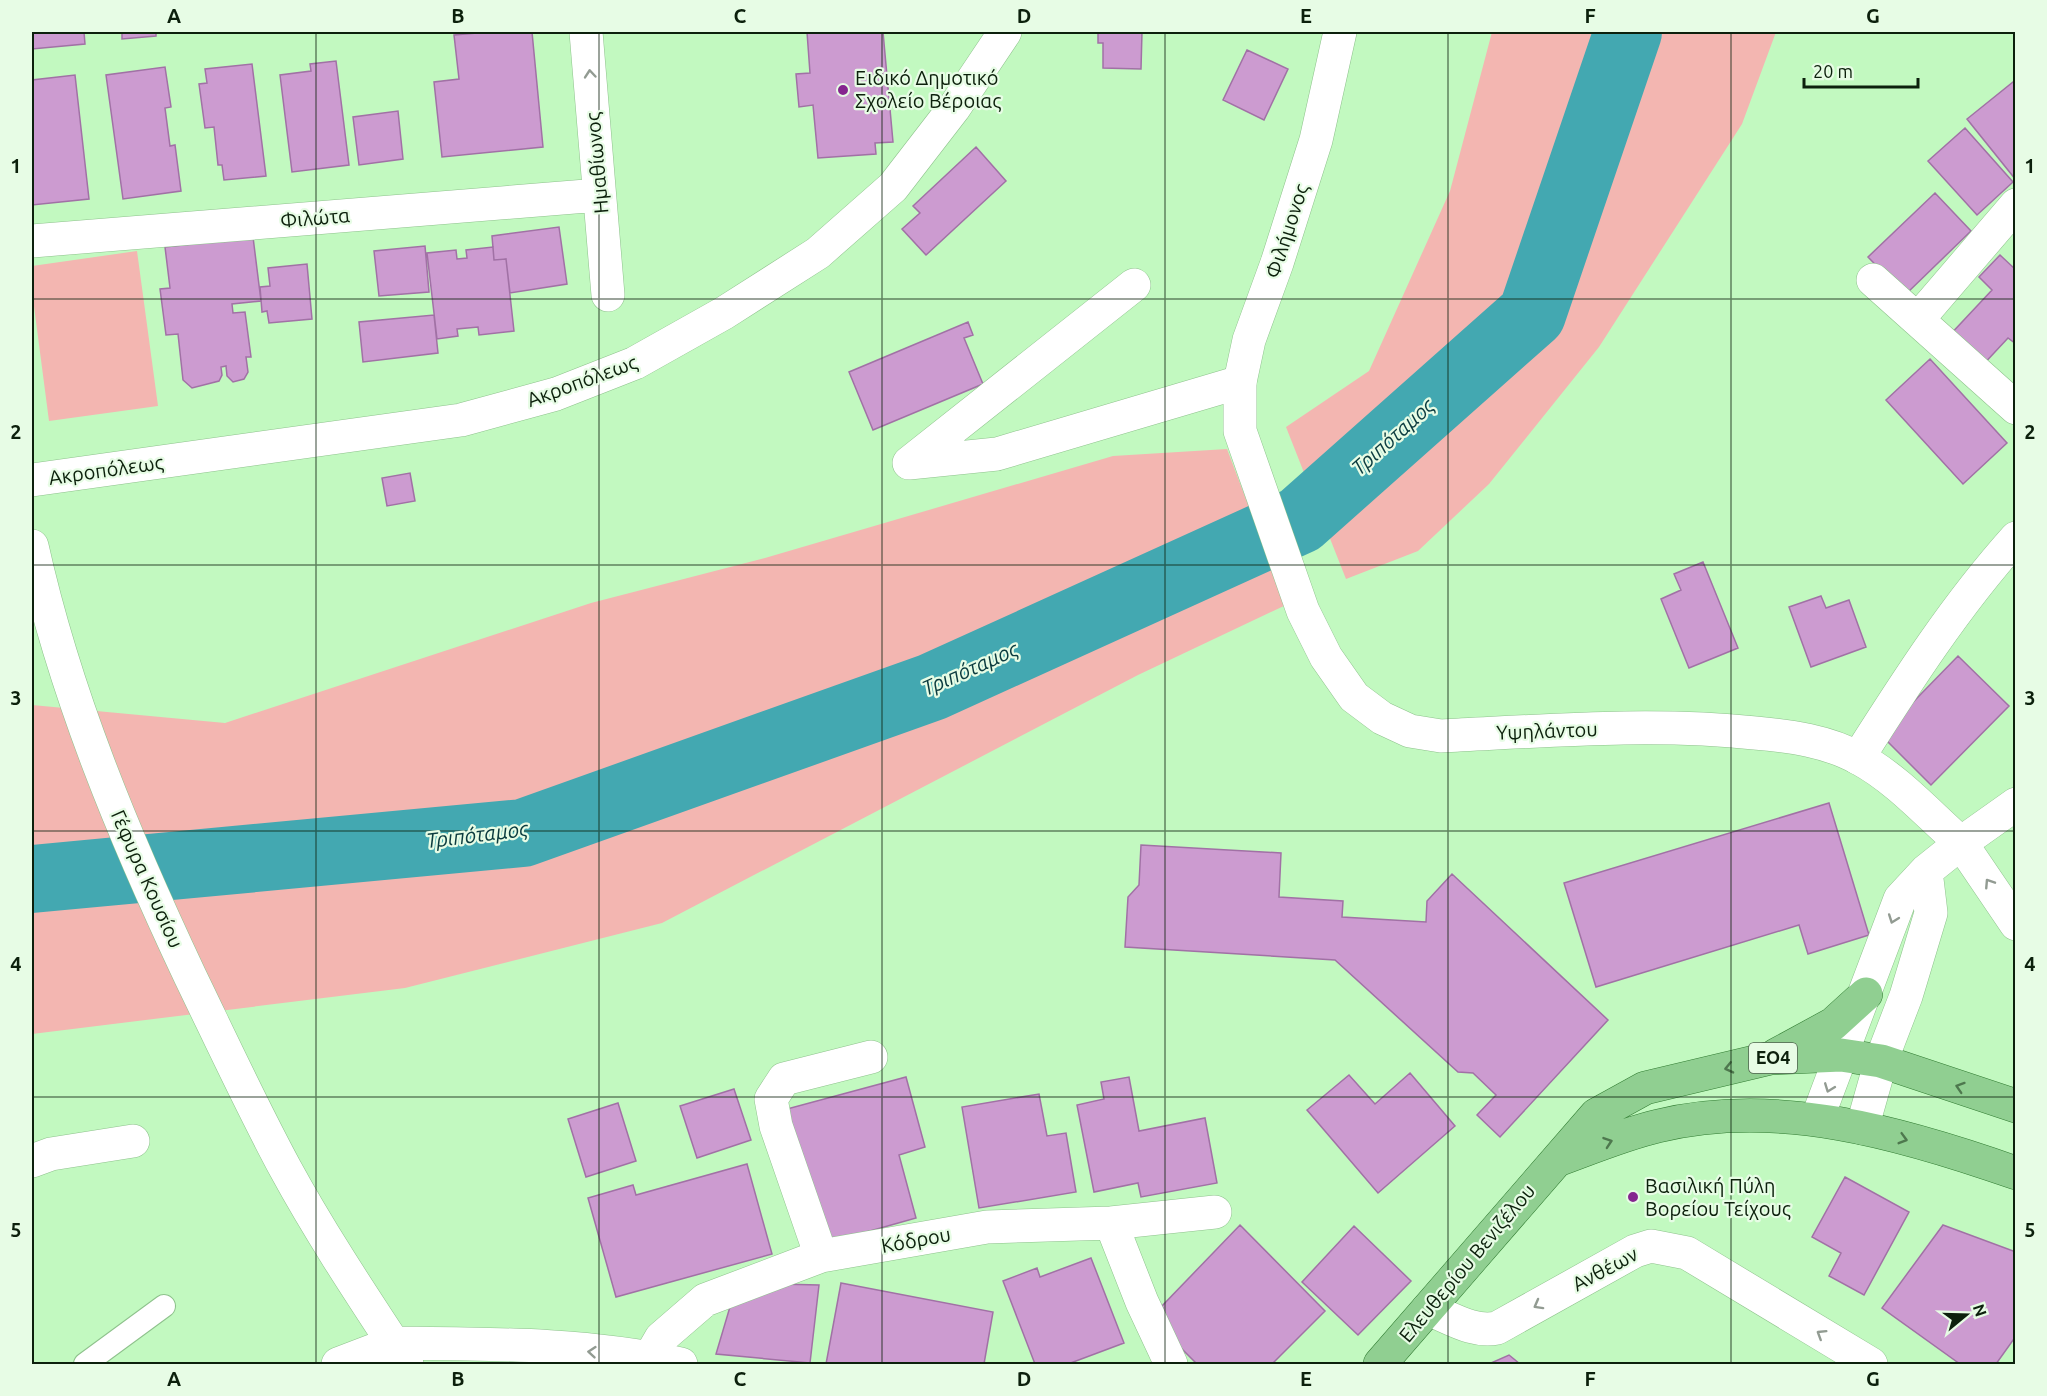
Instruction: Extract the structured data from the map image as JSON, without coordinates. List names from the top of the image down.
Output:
{
  "streets": {
    "main road": ["ΕΟ4", "Ελευθερίου Βενιζέλου"],
    "street": [
      "Ημαθίωνος",
      "Φιλώτα",
      "Φιλήμονος",
      "Ακροπόλεως",
      "Υψηλάντου",
      "Γέφυρα Κουσίου",
      "Κόδρου",
      "Ανθέων"
    ]
  },
  "crossings": [
    ["Ημαθίωνος", "Φιλώτα"],
    ["Φιλήμονος", "Υψηλάντου"],
    ["Ελευθερίου Βενιζέλου", "Ανθέων"]
  ],
  "one_way": ["Ημαθίωνος", "Ανθέων"],
  "water": ["Τριπόταμος"],
  "places": ["Ειδικό Δημοτικό Σχολείο Βέροιας", "Βασιλική Πύλη Βορείου Τείχους"],
  "scale_bar": "20 m",
  "north": "right",
  "grid": {
    "columns": [
      "A",
      "B",
      "C",
      "D",
      "E",
      "F",
      "G"
    ],
    "rows": [
      "1",
      "2",
      "3",
      "4",
      "5"
    ]
  }
}
